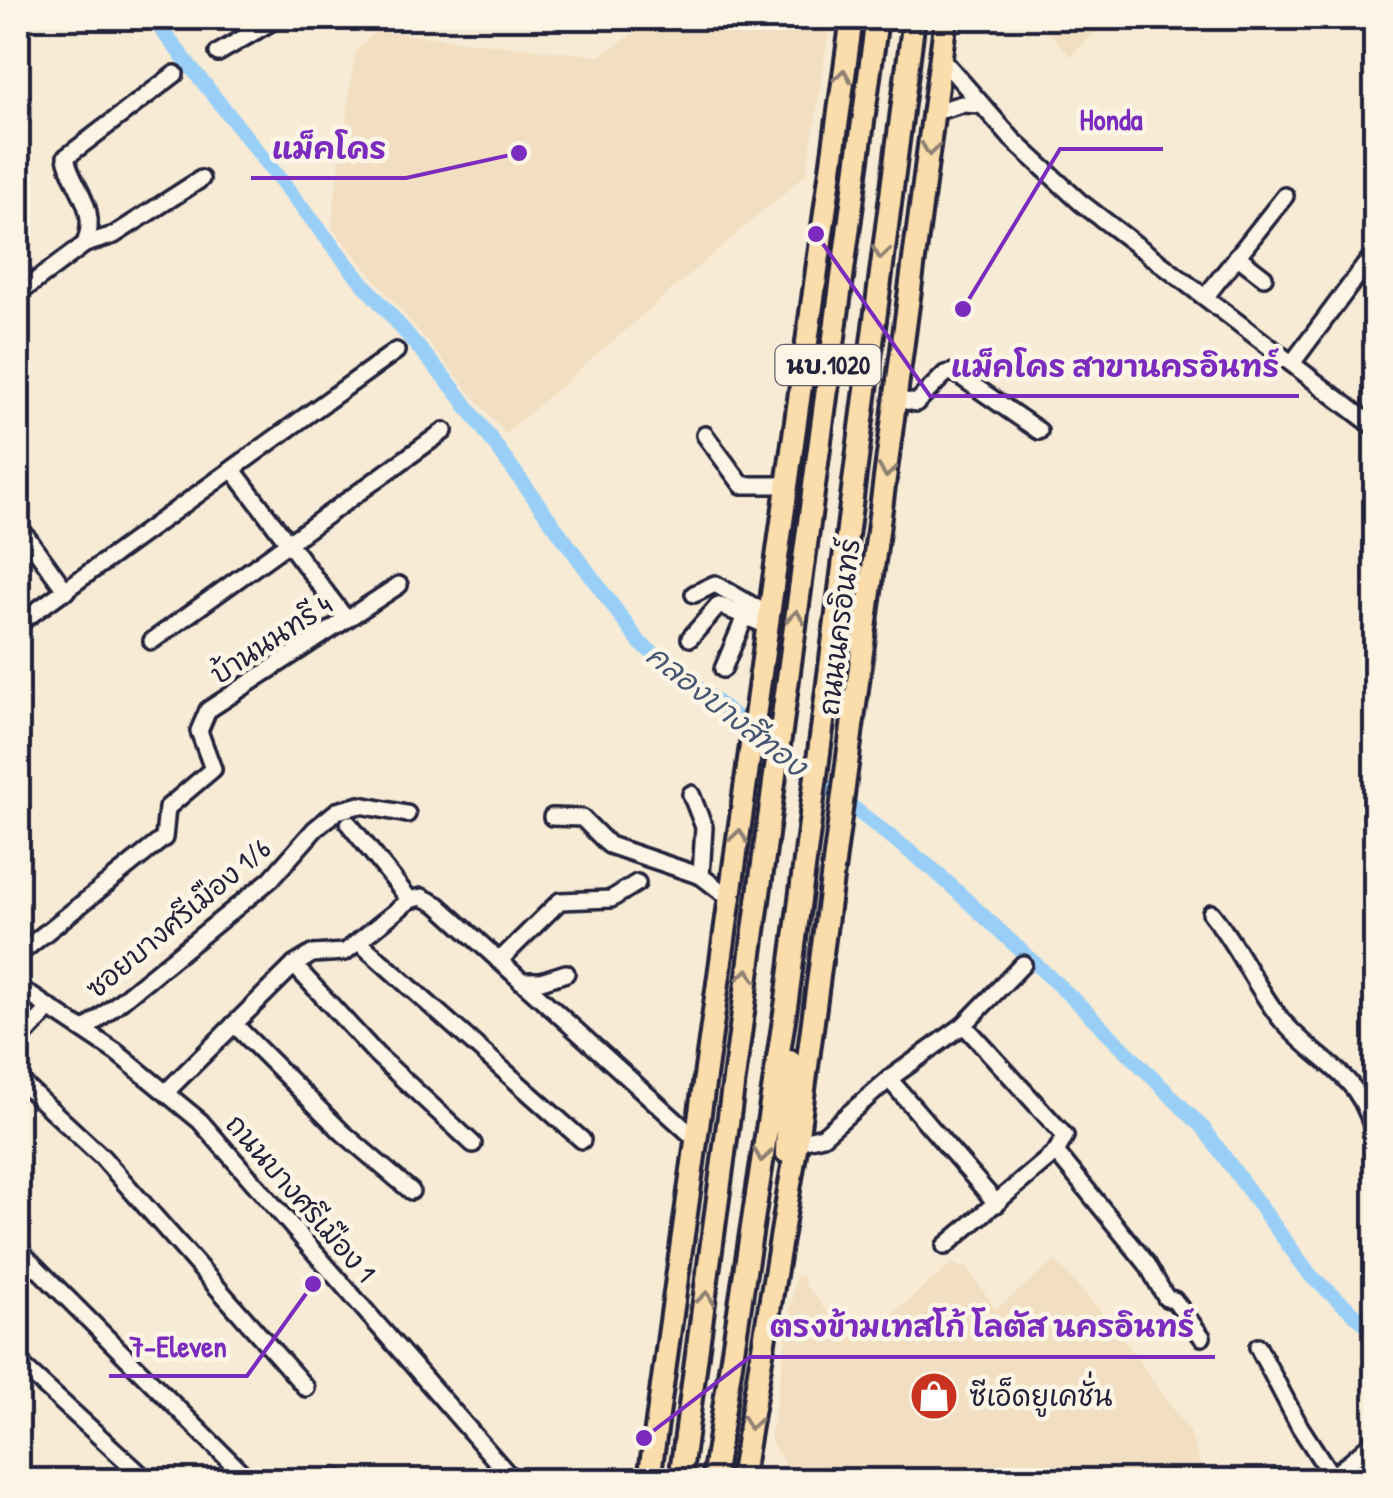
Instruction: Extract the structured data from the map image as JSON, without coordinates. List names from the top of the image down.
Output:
{
  "streets": {
    "main road": ["นบ.1020", "ถนนนครอินทร์"],
    "street": ["บ้านนนทรี 4", "ซอยบางศรีเมือง 1/6", "ถนนบางศรีเมือง 1"]
  },
  "crossings": [
    ["ซอยบางศรีเมือง 1/6", "ถนนบางศรีเมือง 1"]
  ],
  "water": ["คลองบางสีทอง"],
  "places": {
    "other": [
      "แม็คโคร",
      "แม็คโคร สาขานครอินทร์",
      "Honda",
      "7-Eleven",
      "ตรงข้ามเทสโก้ โลตัส นครอินทร์"
    ],
    "shop": ["ซีเอ็ดยูเคชั่น"]
  }
}
